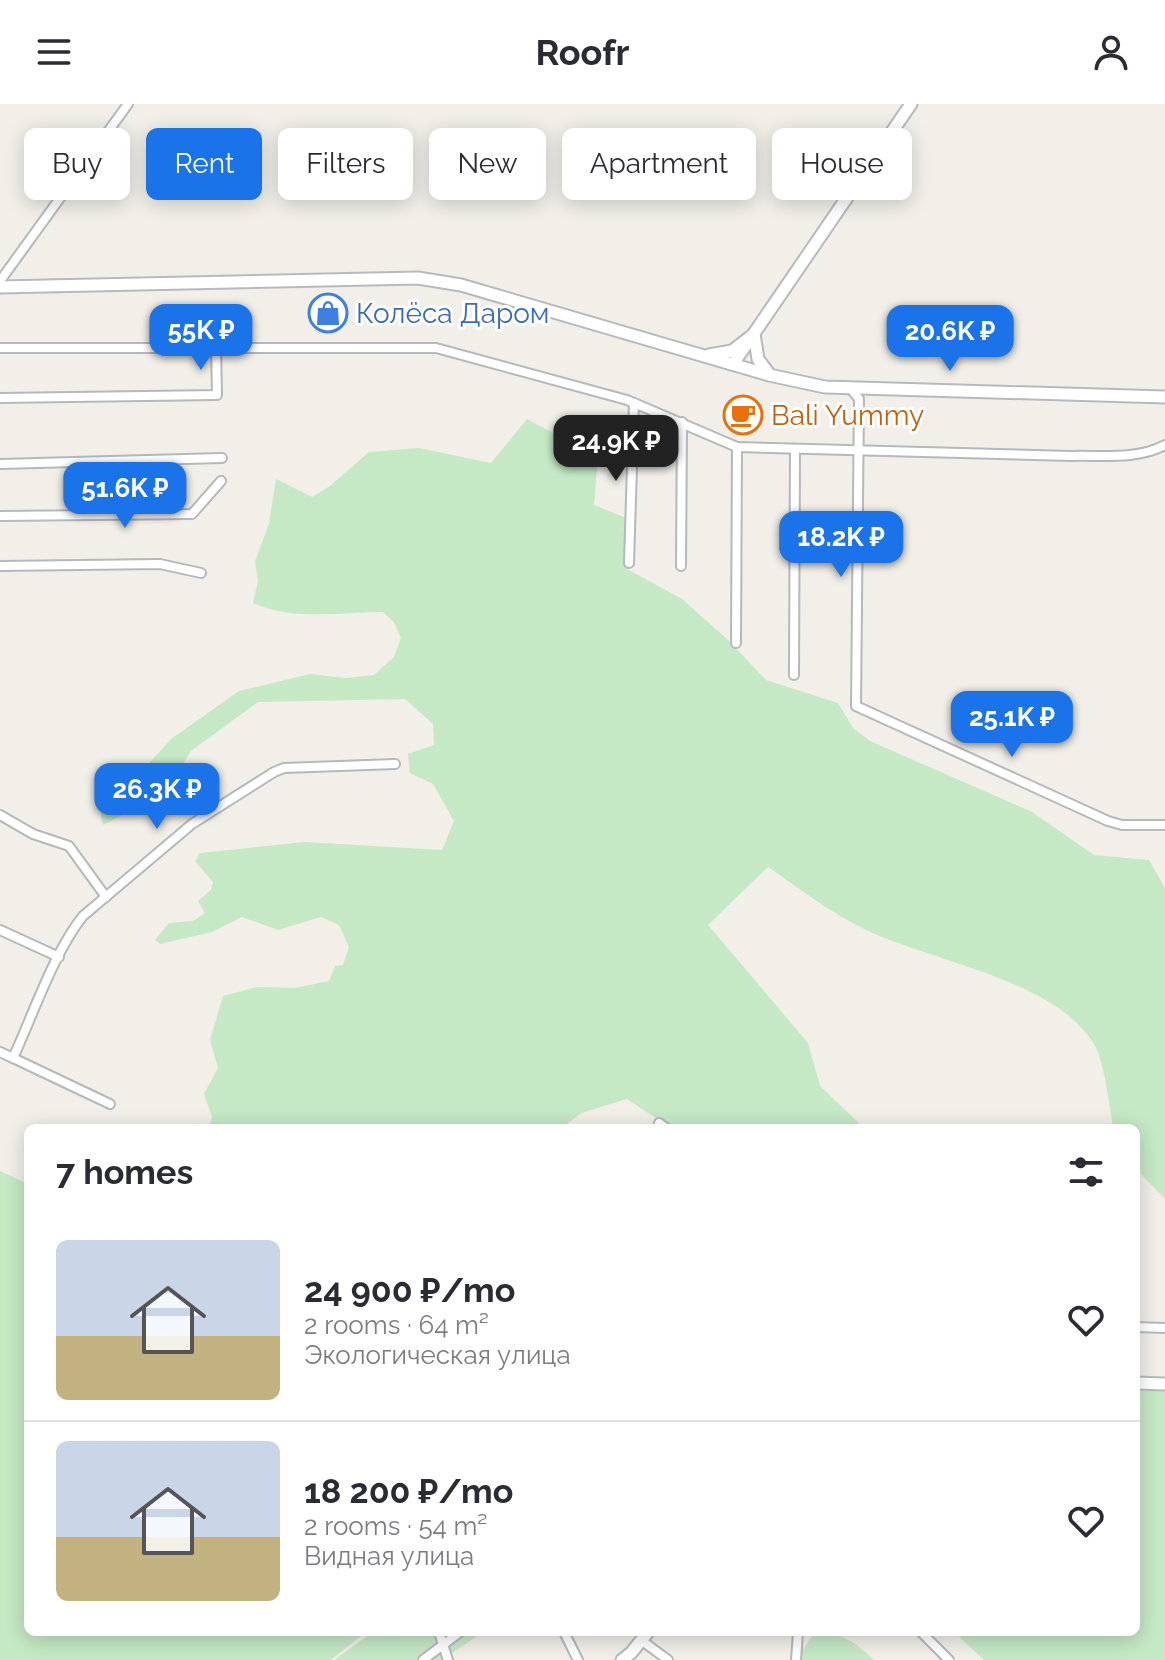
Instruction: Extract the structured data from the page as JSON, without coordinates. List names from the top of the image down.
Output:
{
  "places": {
    "shop": ["Колёса Даром"],
    "cafe": ["Bali Yummy"]
  },
  "page": {
    "header": "Roofr",
    "chip": [
      "Buy",
      "Rent",
      "Filters",
      "New",
      "Apartment",
      "House"
    ],
    "price": [
      "55K ₽",
      "20.6K ₽",
      "24.9K ₽",
      "51.6K ₽",
      "18.2K ₽",
      "25.1K ₽",
      "26.3K ₽"
    ],
    "heading": "7 homes",
    "list": [
      {
        "name": "24 900 ₽/mo",
        "note": "2 rooms · 64 m² · Экологическая улица"
      },
      {
        "name": "18 200 ₽/mo",
        "note": "2 rooms · 54 m² · Видная улица"
      }
    ]
  }
}
